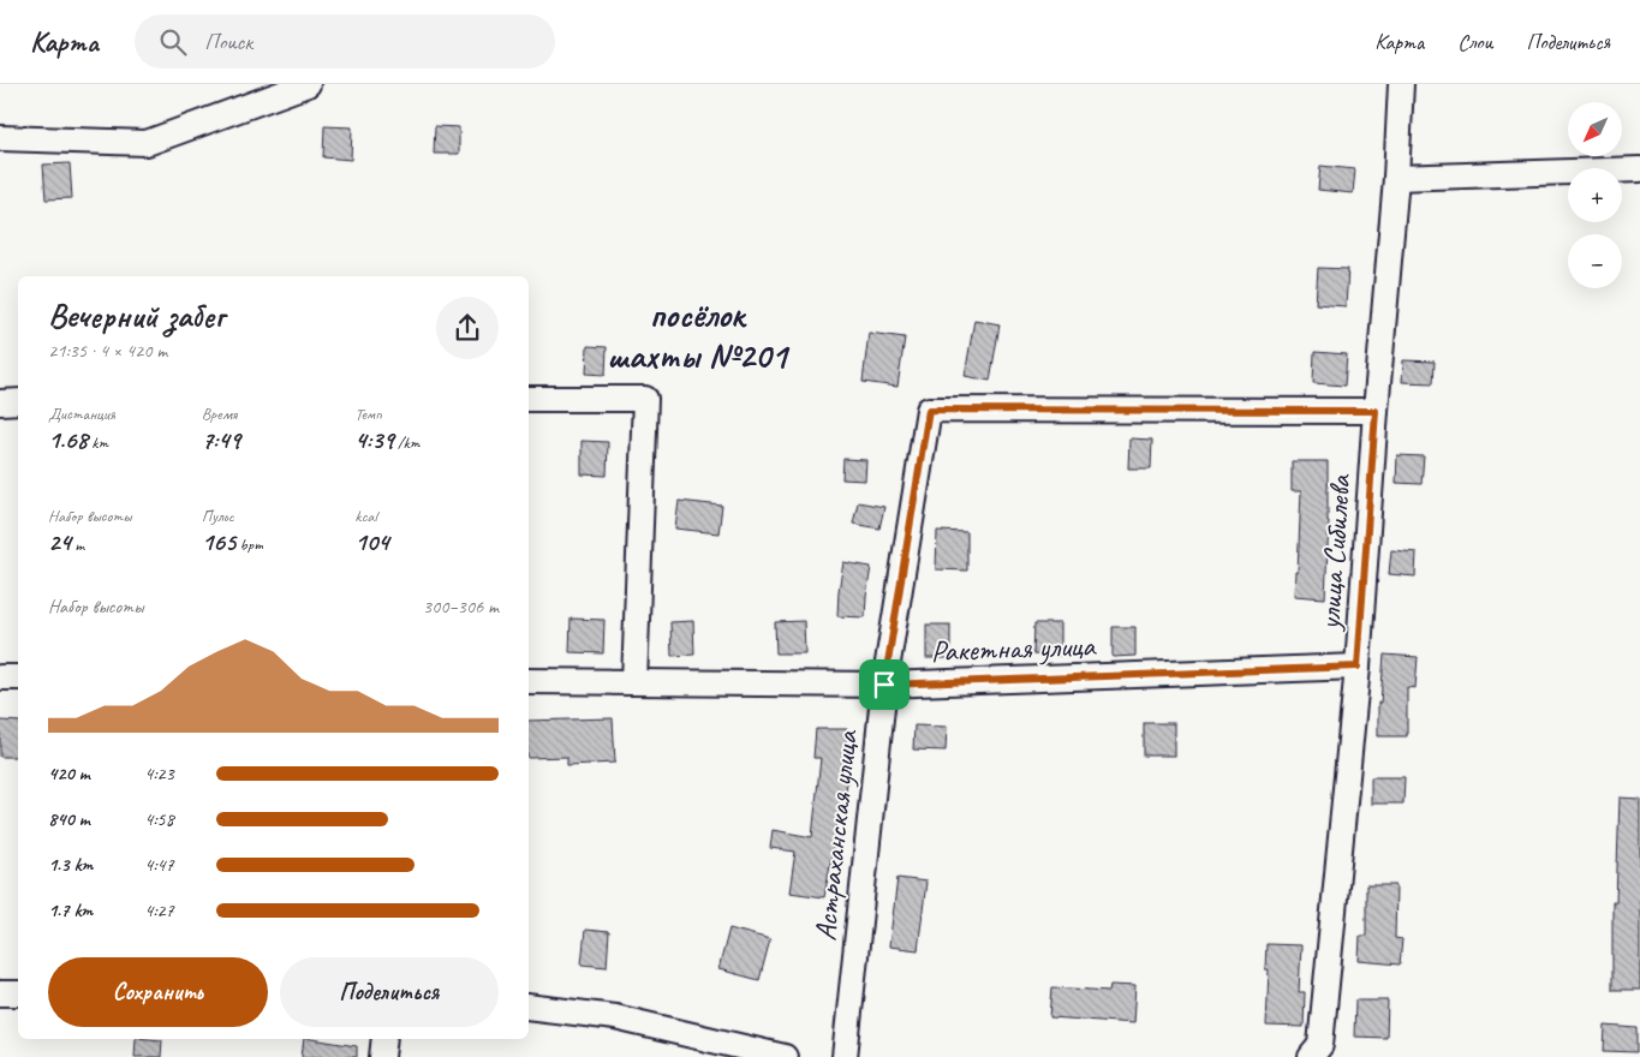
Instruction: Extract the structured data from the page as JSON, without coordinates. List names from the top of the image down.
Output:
{
  "streets": {
    "street": ["улица Сибилева", "Ракетная улица", "Астраханская улица"]
  },
  "crossings": [
    ["улица Сибилева", "Ракетная улица"],
    ["улица Сибилева", "Астраханская улица"],
    ["Ракетная улица", "Астраханская улица"]
  ],
  "districts": ["посёлок шахты №201"],
  "north": "bottom left",
  "page": {
    "header": "Карта",
    "search": "Поиск",
    "nav": ["Карта", "Слои", "Поделиться"],
    "map_buttons": ["+", "−"],
    "heading": ["Вечерний забег", "21:35 · 4 × 420 m"],
    "stats": [
      ["Дистанция", "1.68 km"],
      ["Время", "7:49"],
      ["Темп", "4:39 /km"],
      ["Набор высоты", "24 m"],
      ["Пульс", "165 bpm"],
      ["kcal", "104"]
    ],
    "chart": ["Набор высоты", "300–306 m"],
    "list": [
      {
        "name": "420 m",
        "note": "4:23"
      },
      {
        "name": "840 m",
        "note": "4:58"
      },
      {
        "name": "1.3 km",
        "note": "4:47"
      },
      {
        "name": "1.7 km",
        "note": "4:27"
      }
    ],
    "buttons": ["Сохранить", "Поделиться"]
  }
}
